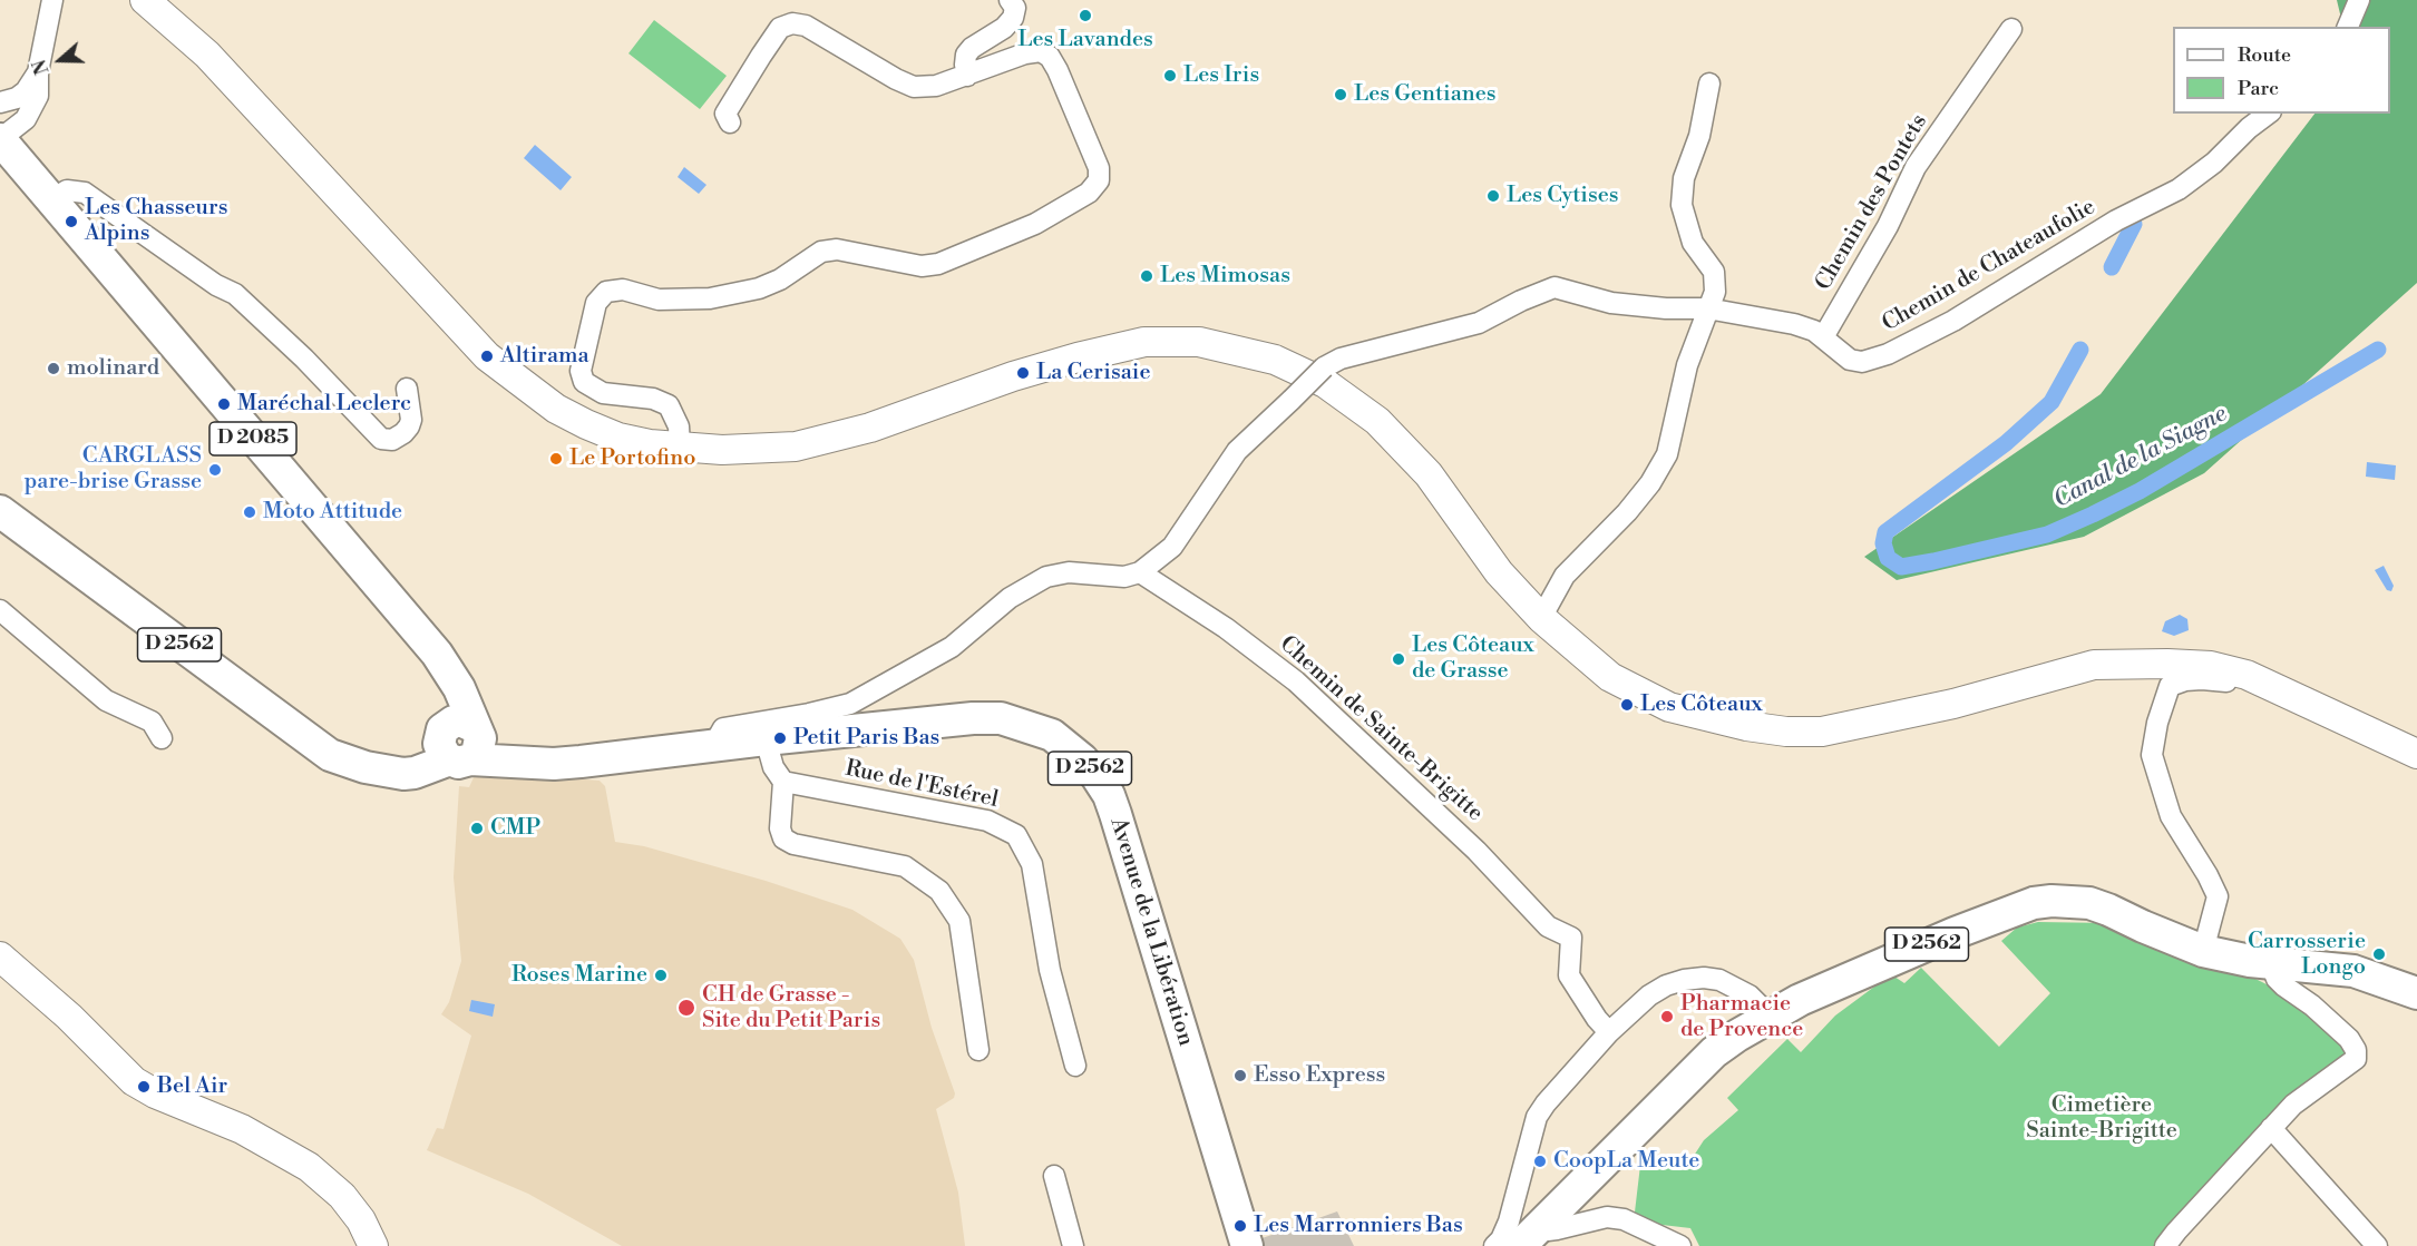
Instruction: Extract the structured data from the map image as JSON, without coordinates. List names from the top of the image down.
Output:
{
  "streets": {
    "main road": ["D 2085", "D 2562", "Avenue de la Libération"],
    "street": [
      "Chemin des Pontets",
      "Chemin de Chateaufolie",
      "Chemin de Sainte-Brigitte",
      "Rue de l'Estérel"
    ]
  },
  "crossings": [
    ["Chemin des Pontets", "Chemin de Chateaufolie"],
    ["Chemin de Chateaufolie", "Chemin de Sainte-Brigitte"],
    ["D 2085", "D 2562"],
    ["D 2085", "Avenue de la Libération"],
    ["D 2562", "Avenue de la Libération"]
  ],
  "water": ["Canal de la Siagne"],
  "parks": ["Cimetière Sainte-Brigitte"],
  "places": [
    "Les Lavandes",
    "Les Iris",
    "Les Gentianes",
    "Les Cytises",
    "Les Chasseurs Alpins",
    "Les Mimosas",
    "Altirama",
    "molinard",
    "La Cerisaie",
    "Maréchal Leclerc",
    "Le Portofino",
    "CARGLASS pare-brise Grasse",
    "Moto Attitude",
    "Les Côteaux de Grasse",
    "Les Côteaux",
    "Petit Paris Bas",
    "CMP",
    "Carrosserie Longo",
    "Roses Marine",
    "CH de Grasse - Site du Petit Paris",
    "Pharmacie de Provence",
    "Esso Express",
    "Bel Air",
    "CoopLa Meute",
    "Les Marronniers Bas"
  ],
  "legend": ["Route", "Parc"],
  "north": "left"
}
